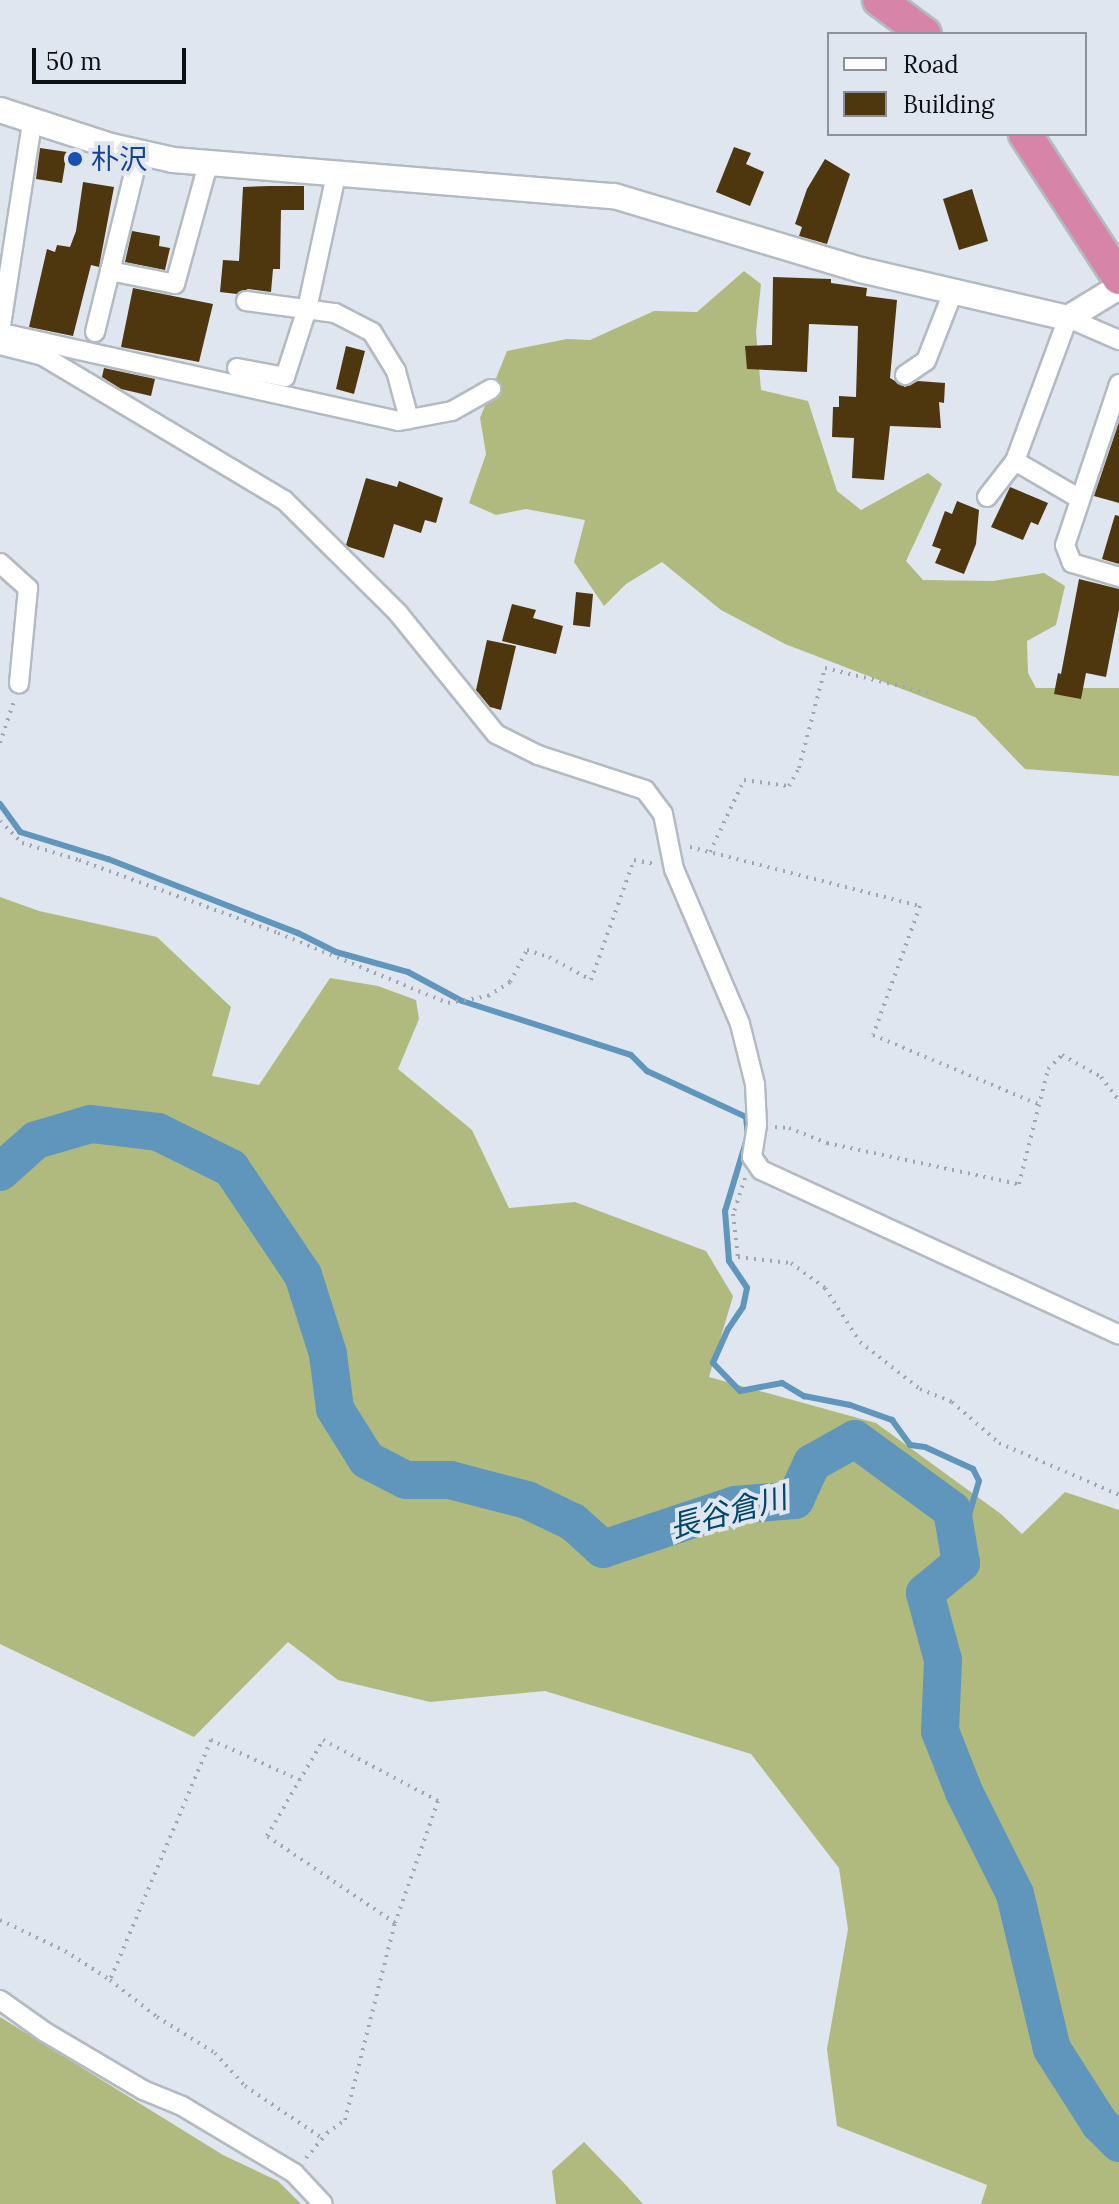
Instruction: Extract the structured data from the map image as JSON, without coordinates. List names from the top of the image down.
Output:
{
  "water": ["長谷倉川"],
  "places": ["朴沢"],
  "legend": ["Road", "Building"],
  "scale_bar": "50 m"
}
